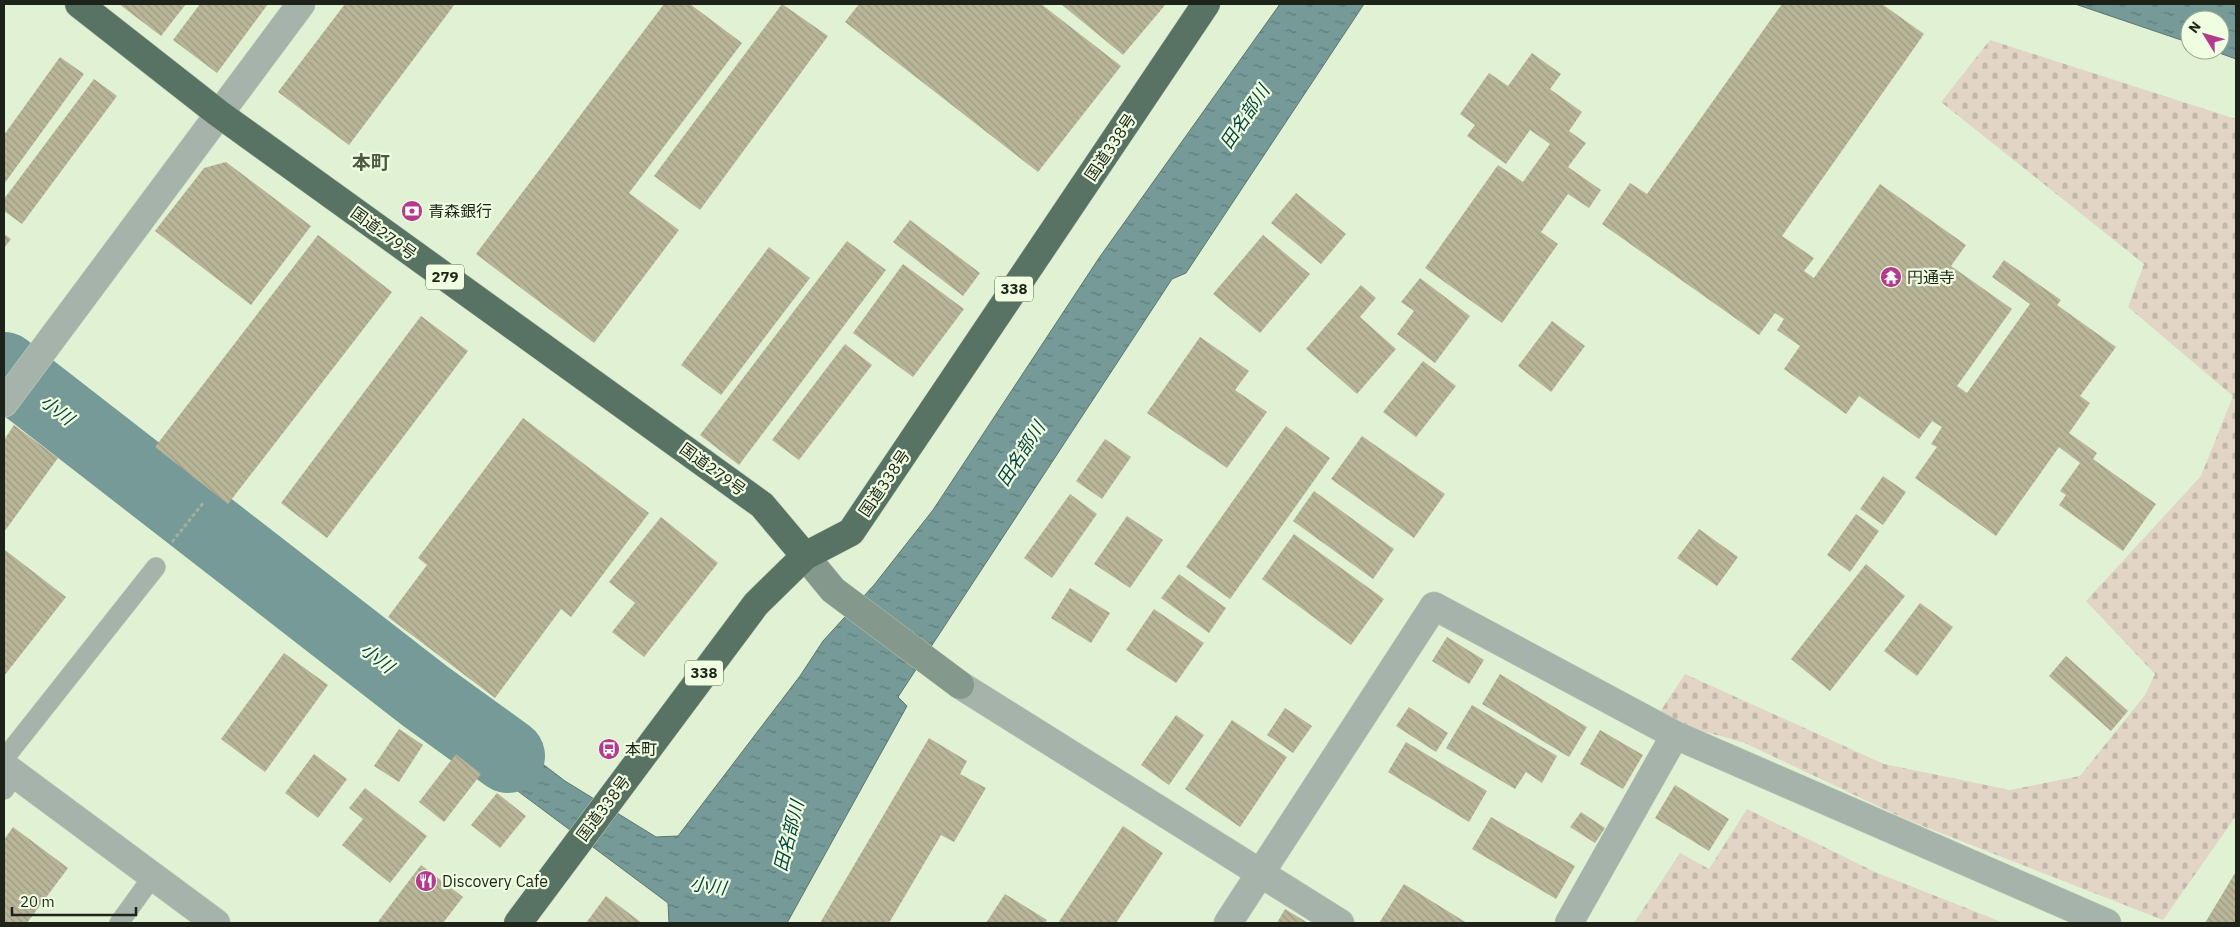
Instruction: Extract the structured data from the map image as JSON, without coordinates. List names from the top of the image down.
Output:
{
  "streets": {
    "highway": [
      "国道338号",
      "国道279号",
      "279",
      "338"
    ]
  },
  "crossings": [
    ["国道338号", "国道279号"]
  ],
  "districts": ["本町"],
  "water": ["田名部川", "小川"],
  "places": {
    "bank": ["青森銀行"],
    "temple": ["円通寺"],
    "bus stop": ["本町"],
    "restaurant": ["Discovery Cafe"]
  },
  "scale_bar": "20 m",
  "north": "top left"
}
